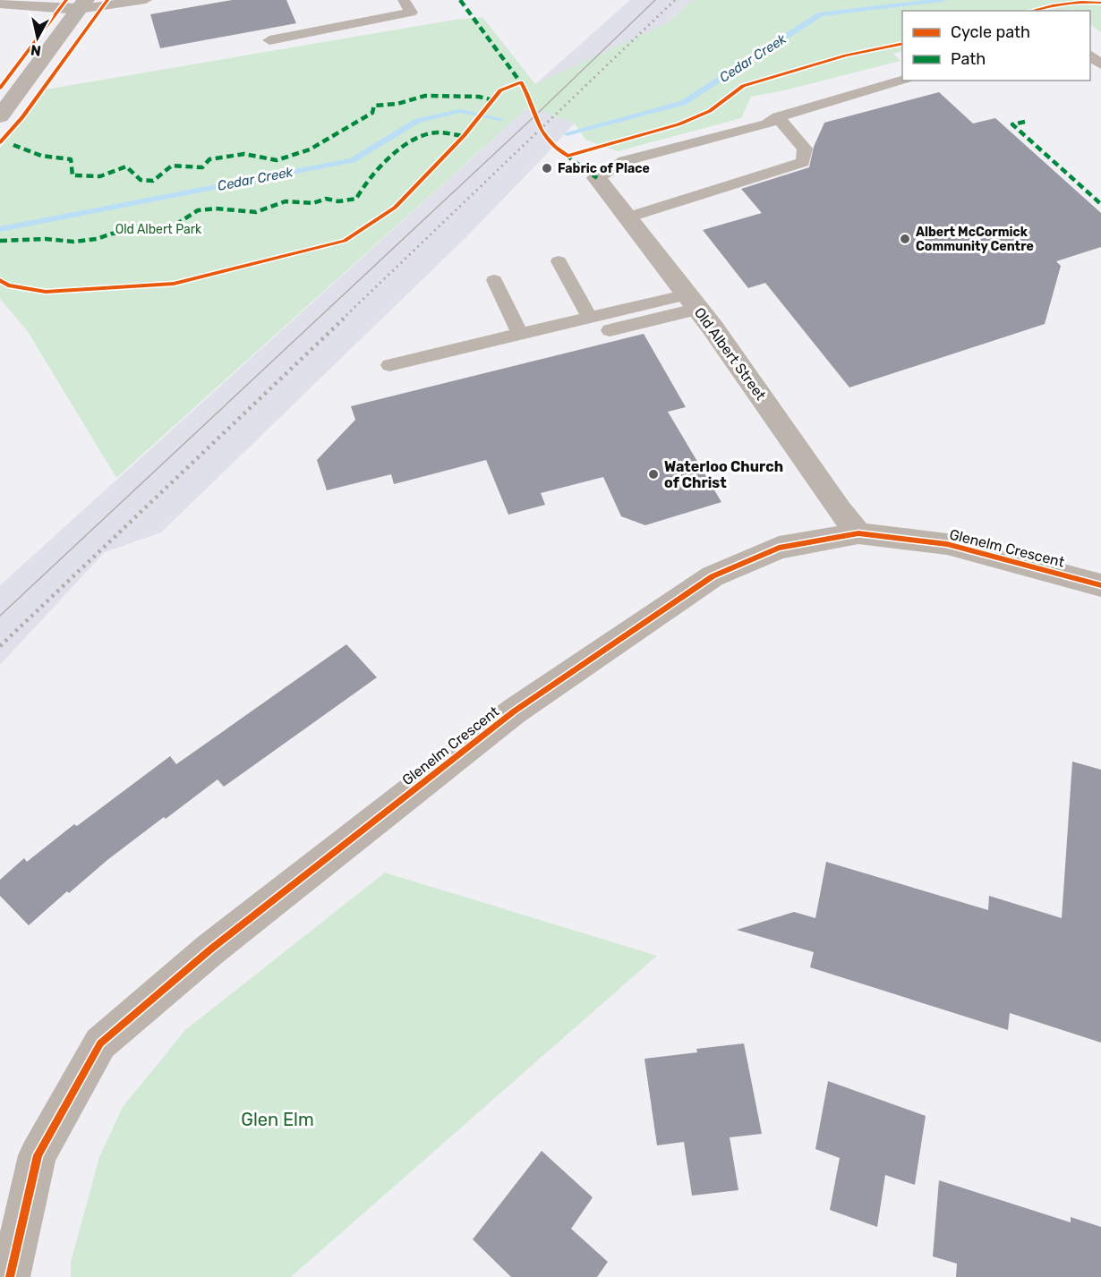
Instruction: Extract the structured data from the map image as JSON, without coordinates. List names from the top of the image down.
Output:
{
  "streets": {
    "street": ["Old Albert Street", "Glenelm Crescent"]
  },
  "crossings": [
    ["Old Albert Street", "Glenelm Crescent"]
  ],
  "water": ["Cedar Creek"],
  "parks": ["Old Albert Park", "Glen Elm"],
  "places": ["Fabric of Place", "Albert McCormick Community Centre", "Waterloo Church of Christ"],
  "legend": ["Cycle path", "Path"],
  "north": "bottom"
}
